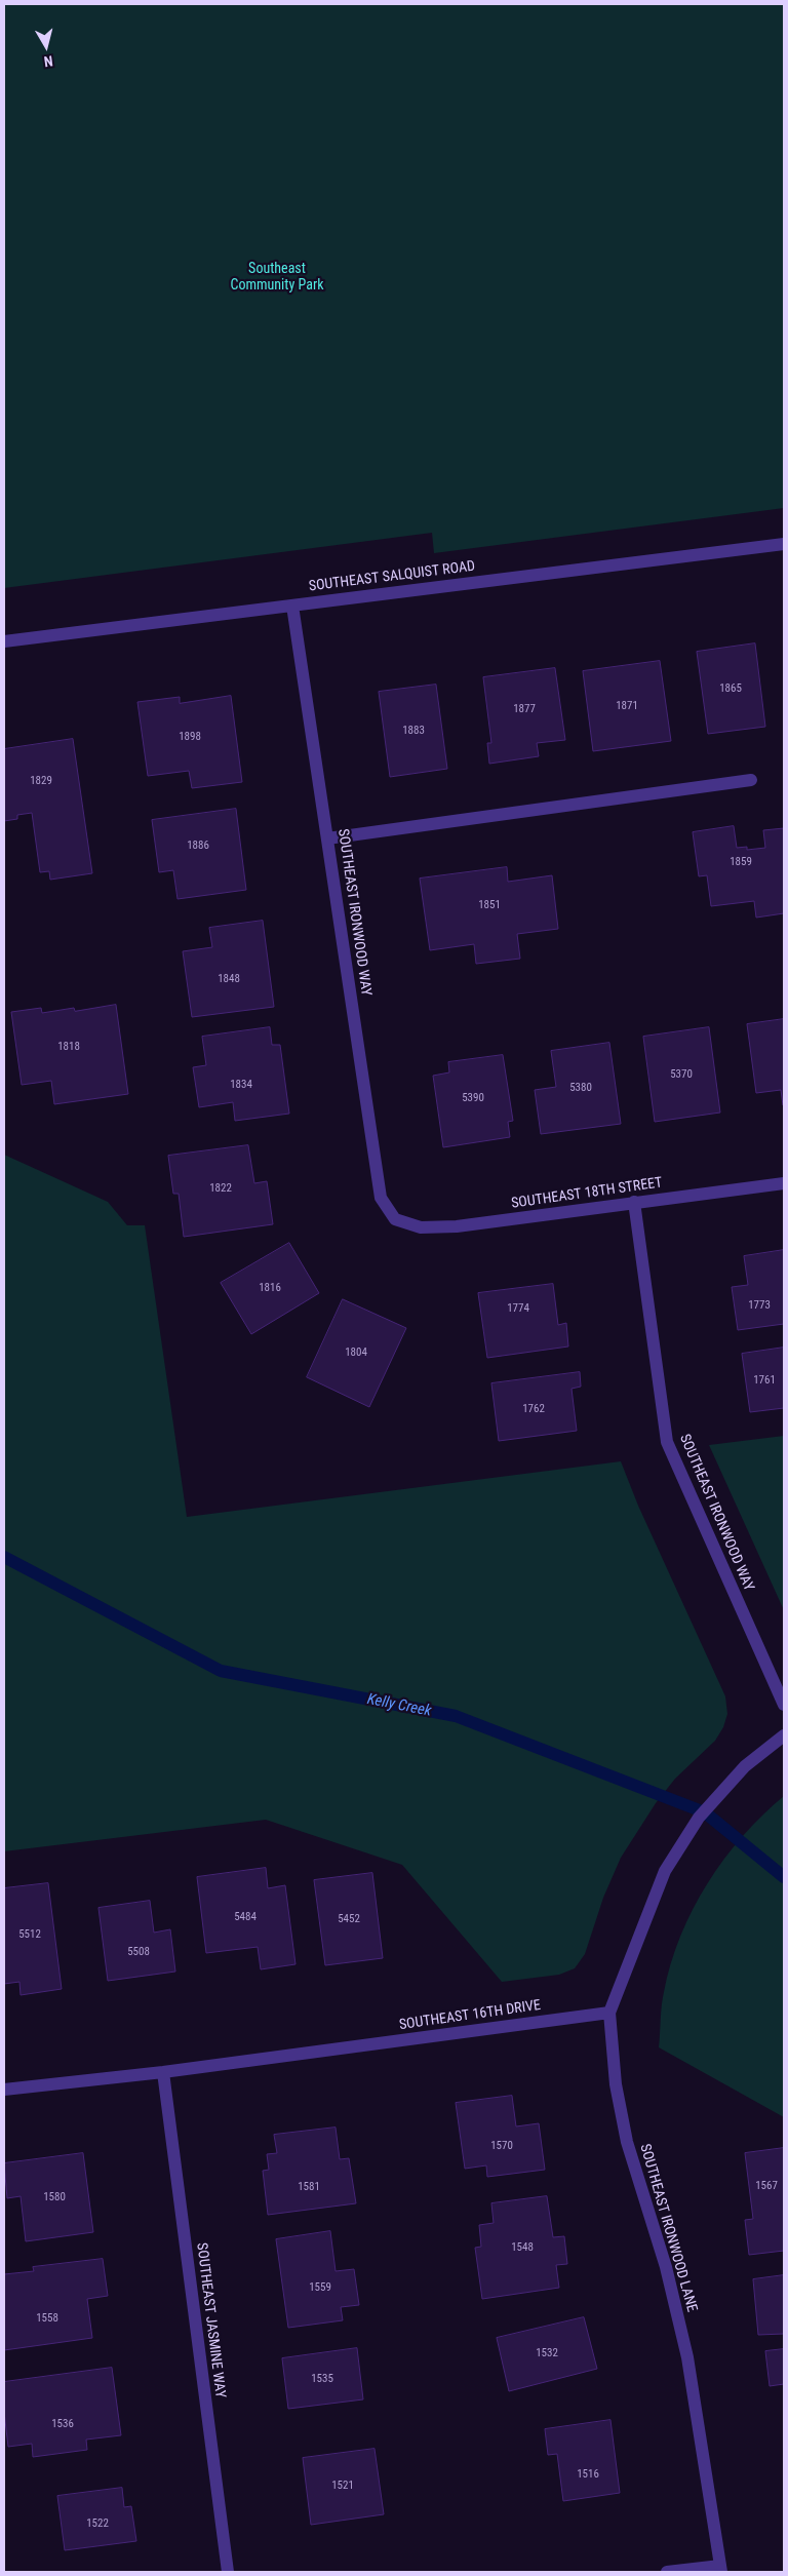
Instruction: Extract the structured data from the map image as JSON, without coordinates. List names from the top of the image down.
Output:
{
  "streets": {
    "street": [
      "SOUTHEAST SALQUIST ROAD",
      "SOUTHEAST IRONWOOD WAY",
      "SOUTHEAST 18TH STREET",
      "SOUTHEAST 16TH DRIVE",
      "SOUTHEAST IRONWOOD LANE",
      "SOUTHEAST JASMINE WAY"
    ]
  },
  "crossings": [
    ["SOUTHEAST SALQUIST ROAD", "SOUTHEAST IRONWOOD WAY"],
    ["SOUTHEAST IRONWOOD WAY", "SOUTHEAST 18TH STREET"],
    ["SOUTHEAST 16TH DRIVE", "SOUTHEAST IRONWOOD LANE"],
    ["SOUTHEAST 16TH DRIVE", "SOUTHEAST JASMINE WAY"]
  ],
  "water": ["Kelly Creek"],
  "parks": ["Southeast Community Park"],
  "house_numbers": [
    "1865",
    "1871",
    "1877",
    "1883",
    "1898",
    "1829",
    "1886",
    "1859",
    "1851",
    "1848",
    "1818",
    "5370",
    "1834",
    "5380",
    "5390",
    "1822",
    "1816",
    "1773",
    "1774",
    "1804",
    "1761",
    "1762",
    "5484",
    "5452",
    "5512",
    "5508",
    "1570",
    "1567",
    "1581",
    "1580",
    "1548",
    "1559",
    "1558",
    "1532",
    "1535",
    "1536",
    "1516",
    "1521",
    "1522"
  ],
  "north": "bottom"
}
